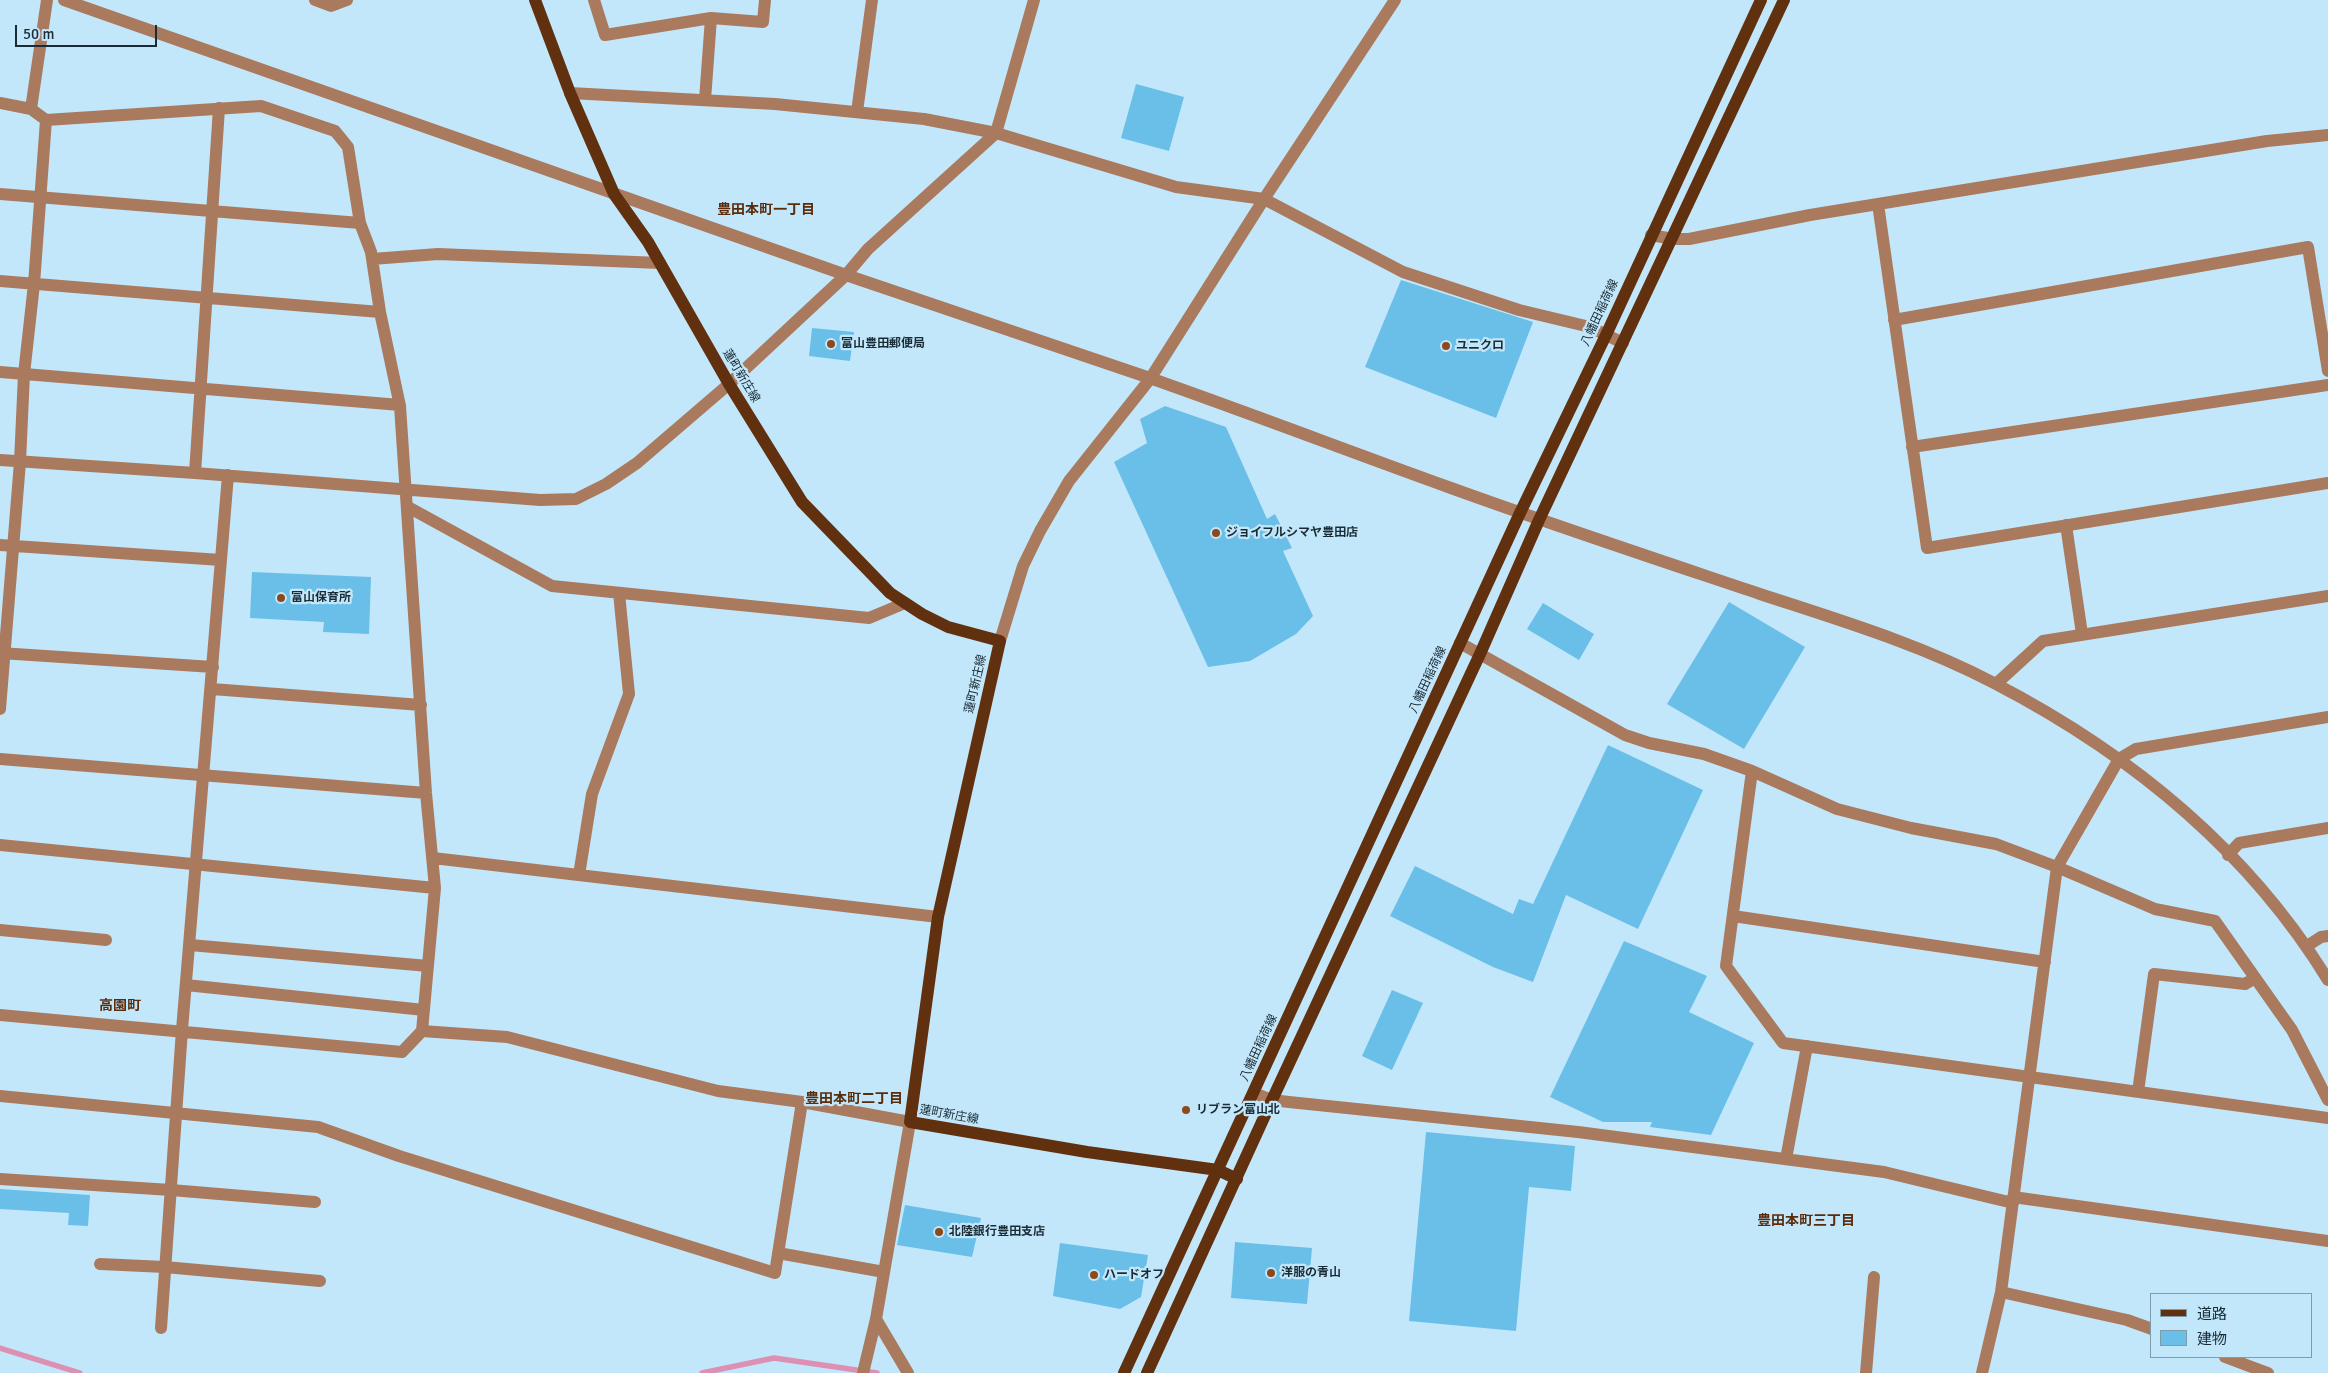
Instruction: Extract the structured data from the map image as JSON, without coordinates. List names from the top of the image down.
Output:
{
  "streets": {
    "main road": ["八幡田稲荷線", "蓮町新庄線"]
  },
  "crossings": [
    ["八幡田稲荷線", "蓮町新庄線"]
  ],
  "districts": [
    "豊田本町一丁目",
    "高園町",
    "豊田本町二丁目",
    "豊田本町三丁目"
  ],
  "places": [
    "富山豊田郵便局",
    "ユニクロ",
    "ジョイフルシマヤ豊田店",
    "富山保育所",
    "リブラン富山北",
    "北陸銀行豊田支店",
    "洋服の青山",
    "ハードオフ"
  ],
  "legend": ["道路", "建物"],
  "scale_bar": "50 m"
}
